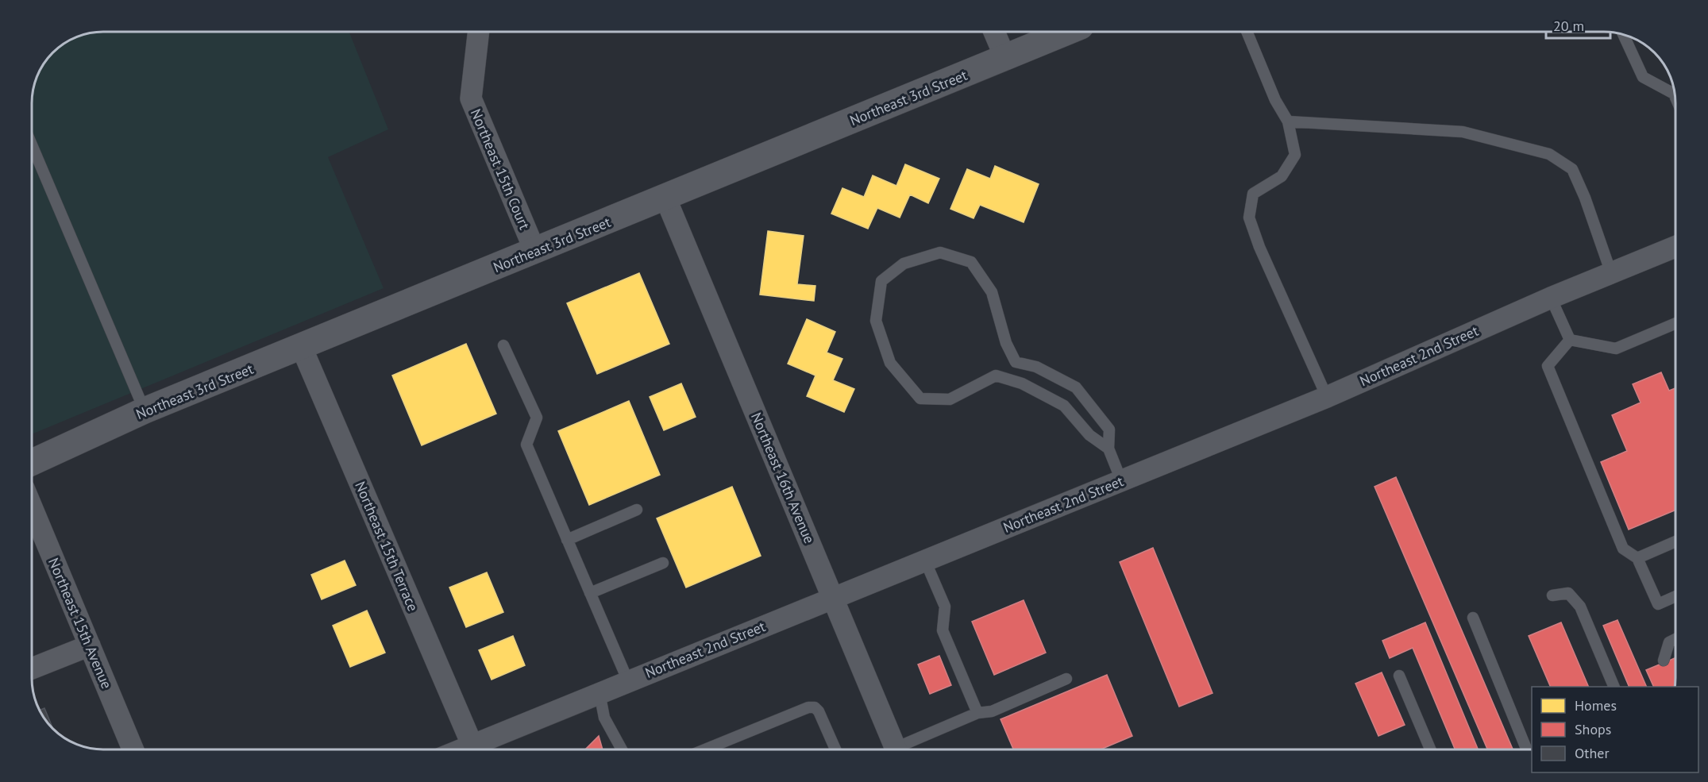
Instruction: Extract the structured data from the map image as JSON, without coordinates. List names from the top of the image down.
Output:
{
  "streets": {
    "street": [
      "Northeast 3rd Street",
      "Northeast 15th Court",
      "Northeast 2nd Street",
      "Northeast 16th Avenue",
      "Northeast 15th Terrace",
      "Northeast 15th Avenue"
    ]
  },
  "crossings": [
    ["Northeast 3rd Street", "Northeast 15th Court"],
    ["Northeast 3rd Street", "Northeast 16th Avenue"],
    ["Northeast 3rd Street", "Northeast 15th Terrace"],
    ["Northeast 2nd Street", "Northeast 16th Avenue"],
    ["Northeast 2nd Street", "Northeast 15th Terrace"]
  ],
  "legend": ["Homes", "Shops", "Other"],
  "scale_bar": "20 m"
}
